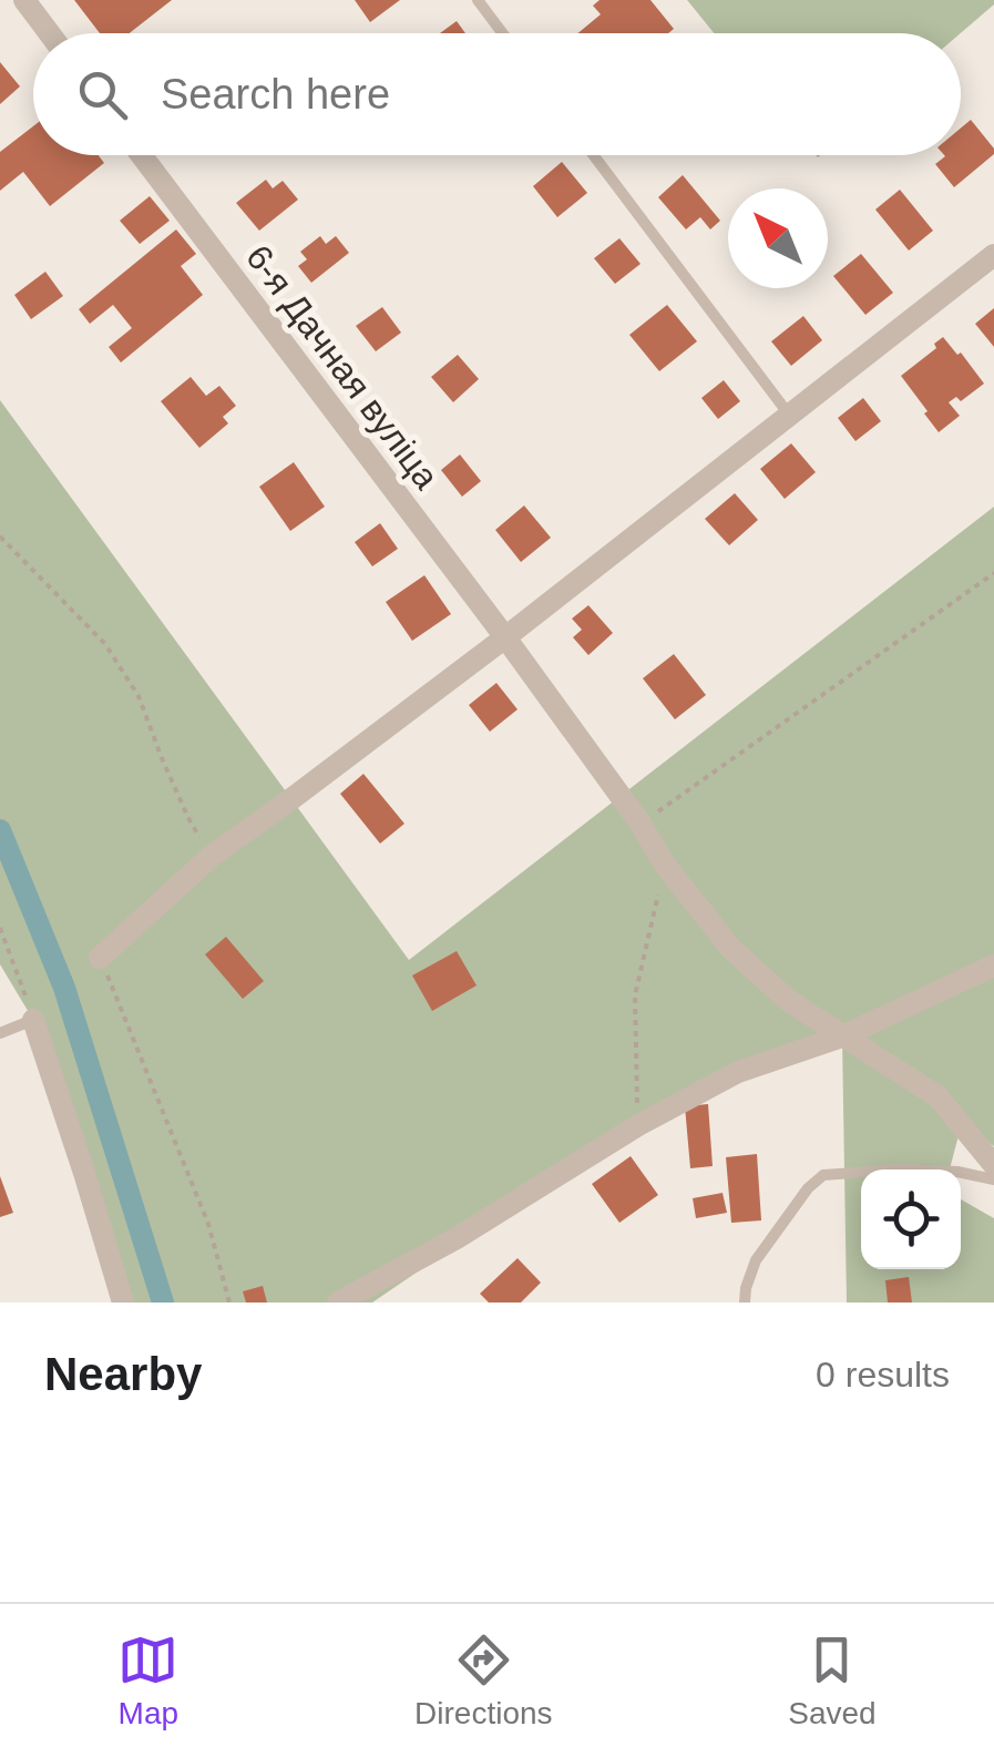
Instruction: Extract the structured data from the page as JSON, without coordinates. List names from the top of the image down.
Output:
{
  "streets": {
    "street": ["6-я Дачная вуліца"]
  },
  "north": "top left",
  "page": {
    "search": "Search here",
    "heading": ["Nearby", "0 results"],
    "nav": ["Map", "Directions", "Saved"]
  }
}
